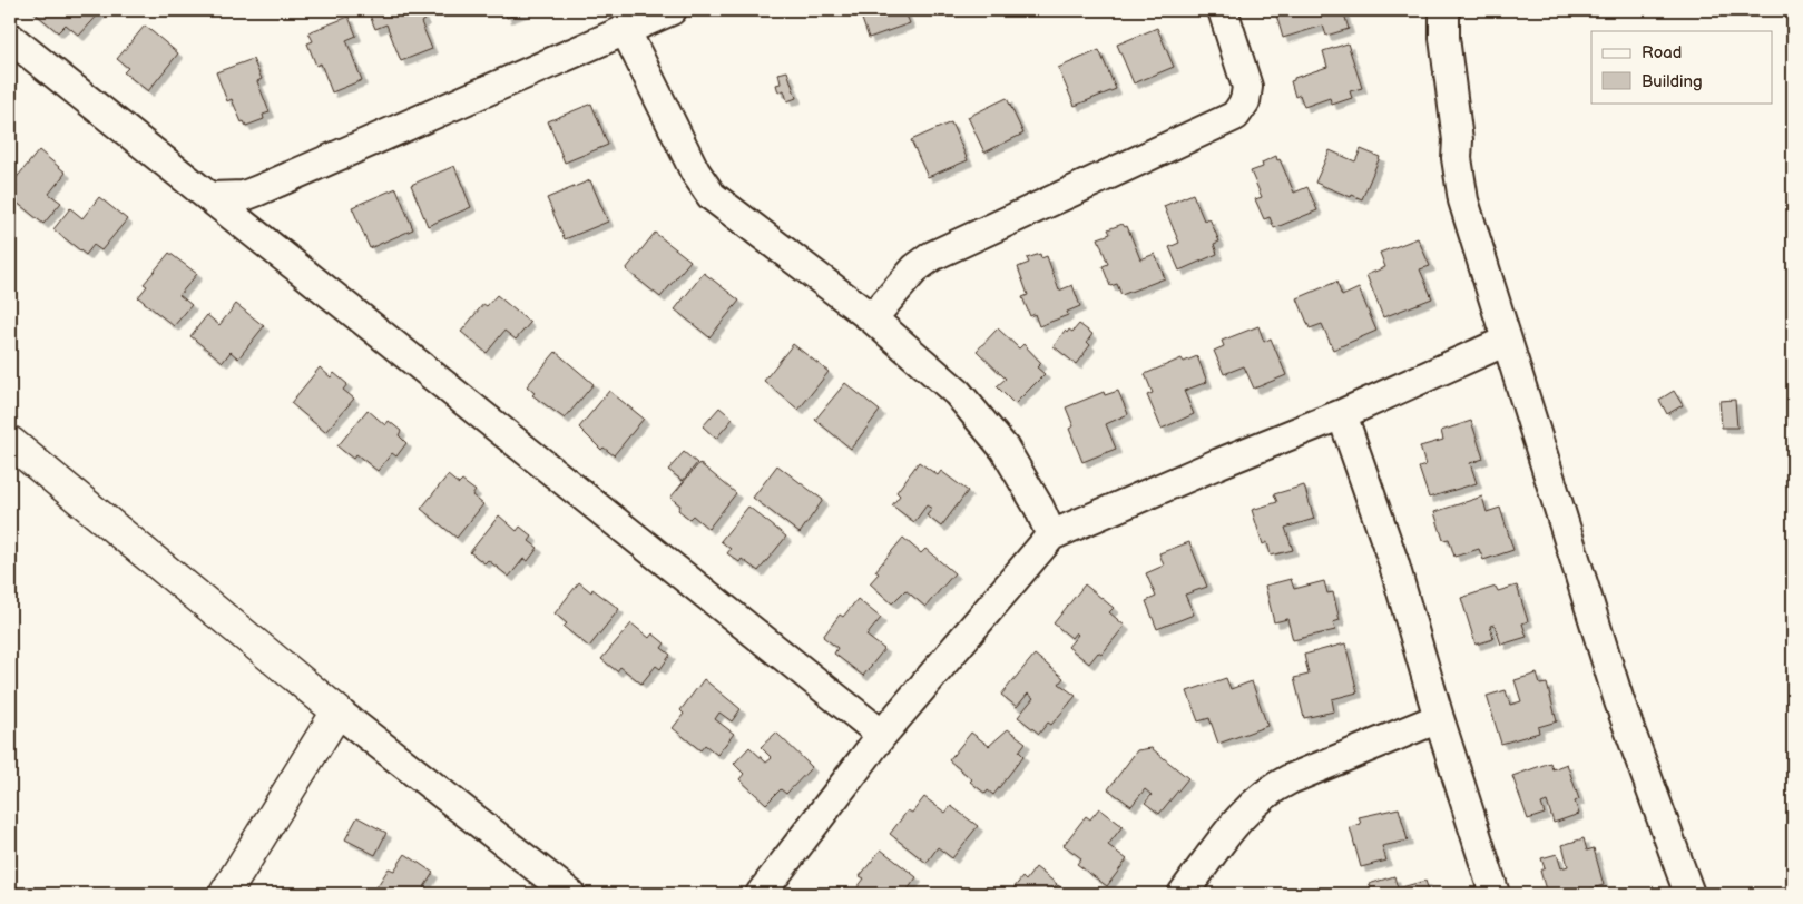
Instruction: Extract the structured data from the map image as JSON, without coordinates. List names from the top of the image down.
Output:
{
  "legend": ["Road", "Building"]
}
